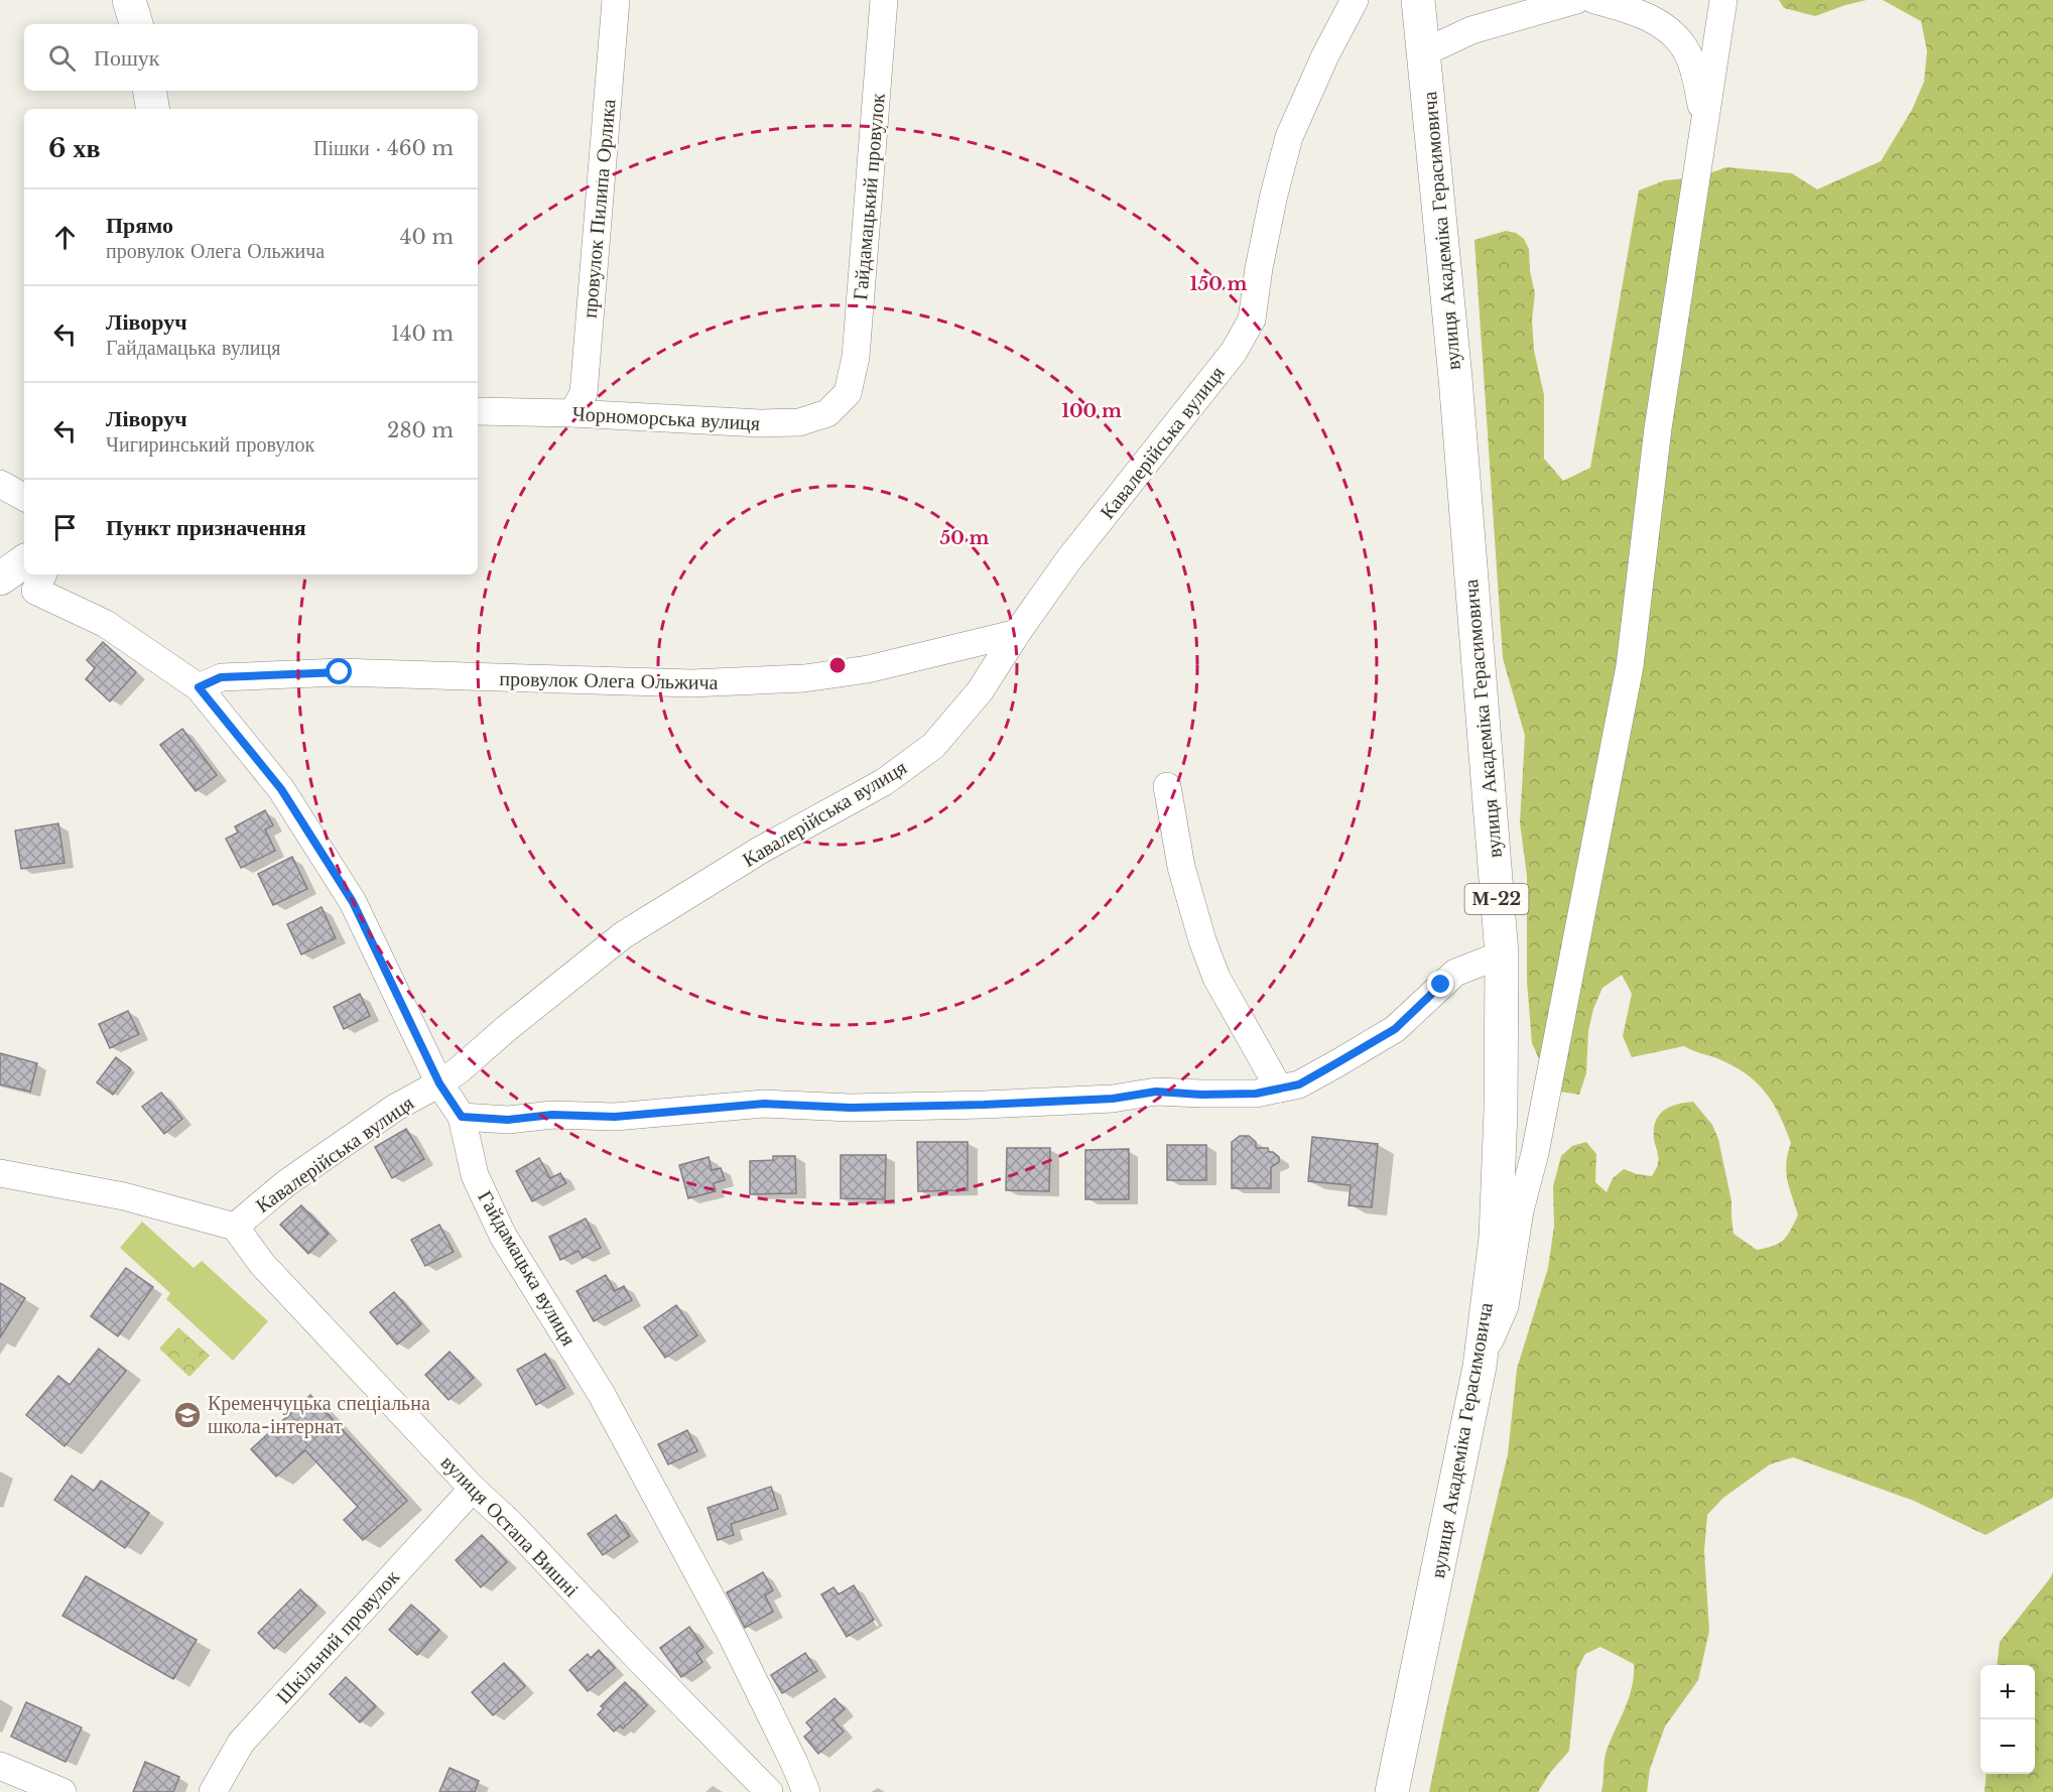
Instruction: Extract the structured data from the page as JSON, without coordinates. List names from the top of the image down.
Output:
{
  "streets": {
    "main road": ["вулиця Академіка Герасимовича", "М-22"],
    "street": [
      "Гайдамацький провулок",
      "провулок Пилипа Орлика",
      "Чорноморська вулиця",
      "Кавалерійська вулиця",
      "провулок Олега Ольжича",
      "Гайдамацька вулиця",
      "вулиця Остапа Вишні",
      "Шкільний провулок"
    ]
  },
  "crossings": [
    ["Гайдамацький провулок", "Чорноморська вулиця"],
    ["провулок Пилипа Орлика", "Чорноморська вулиця"],
    ["Кавалерійська вулиця", "провулок Олега Ольжича"],
    ["Кавалерійська вулиця", "Гайдамацька вулиця"],
    ["Кавалерійська вулиця", "вулиця Остапа Вишні"],
    ["провулок Олега Ольжича", "Гайдамацька вулиця"],
    ["вулиця Остапа Вишні", "Шкільний провулок"]
  ],
  "places": {
    "school or university": ["Кременчуцька спеціальна школа-інтернат"]
  },
  "page": {
    "search": "Пошук",
    "heading": ["6 хв", "Пішки · 460 m"],
    "list": [
      ["Прямо", "провулок Олега Ольжича", "40 m"],
      ["Ліворуч", "Гайдамацька вулиця", "140 m"],
      ["Ліворуч", "Чигиринський провулок", "280 m"],
      "Пункт призначення"
    ],
    "map_buttons": ["+", "−"]
  },
  "rings": ["150 m", "100 m", "50 m"]
}
